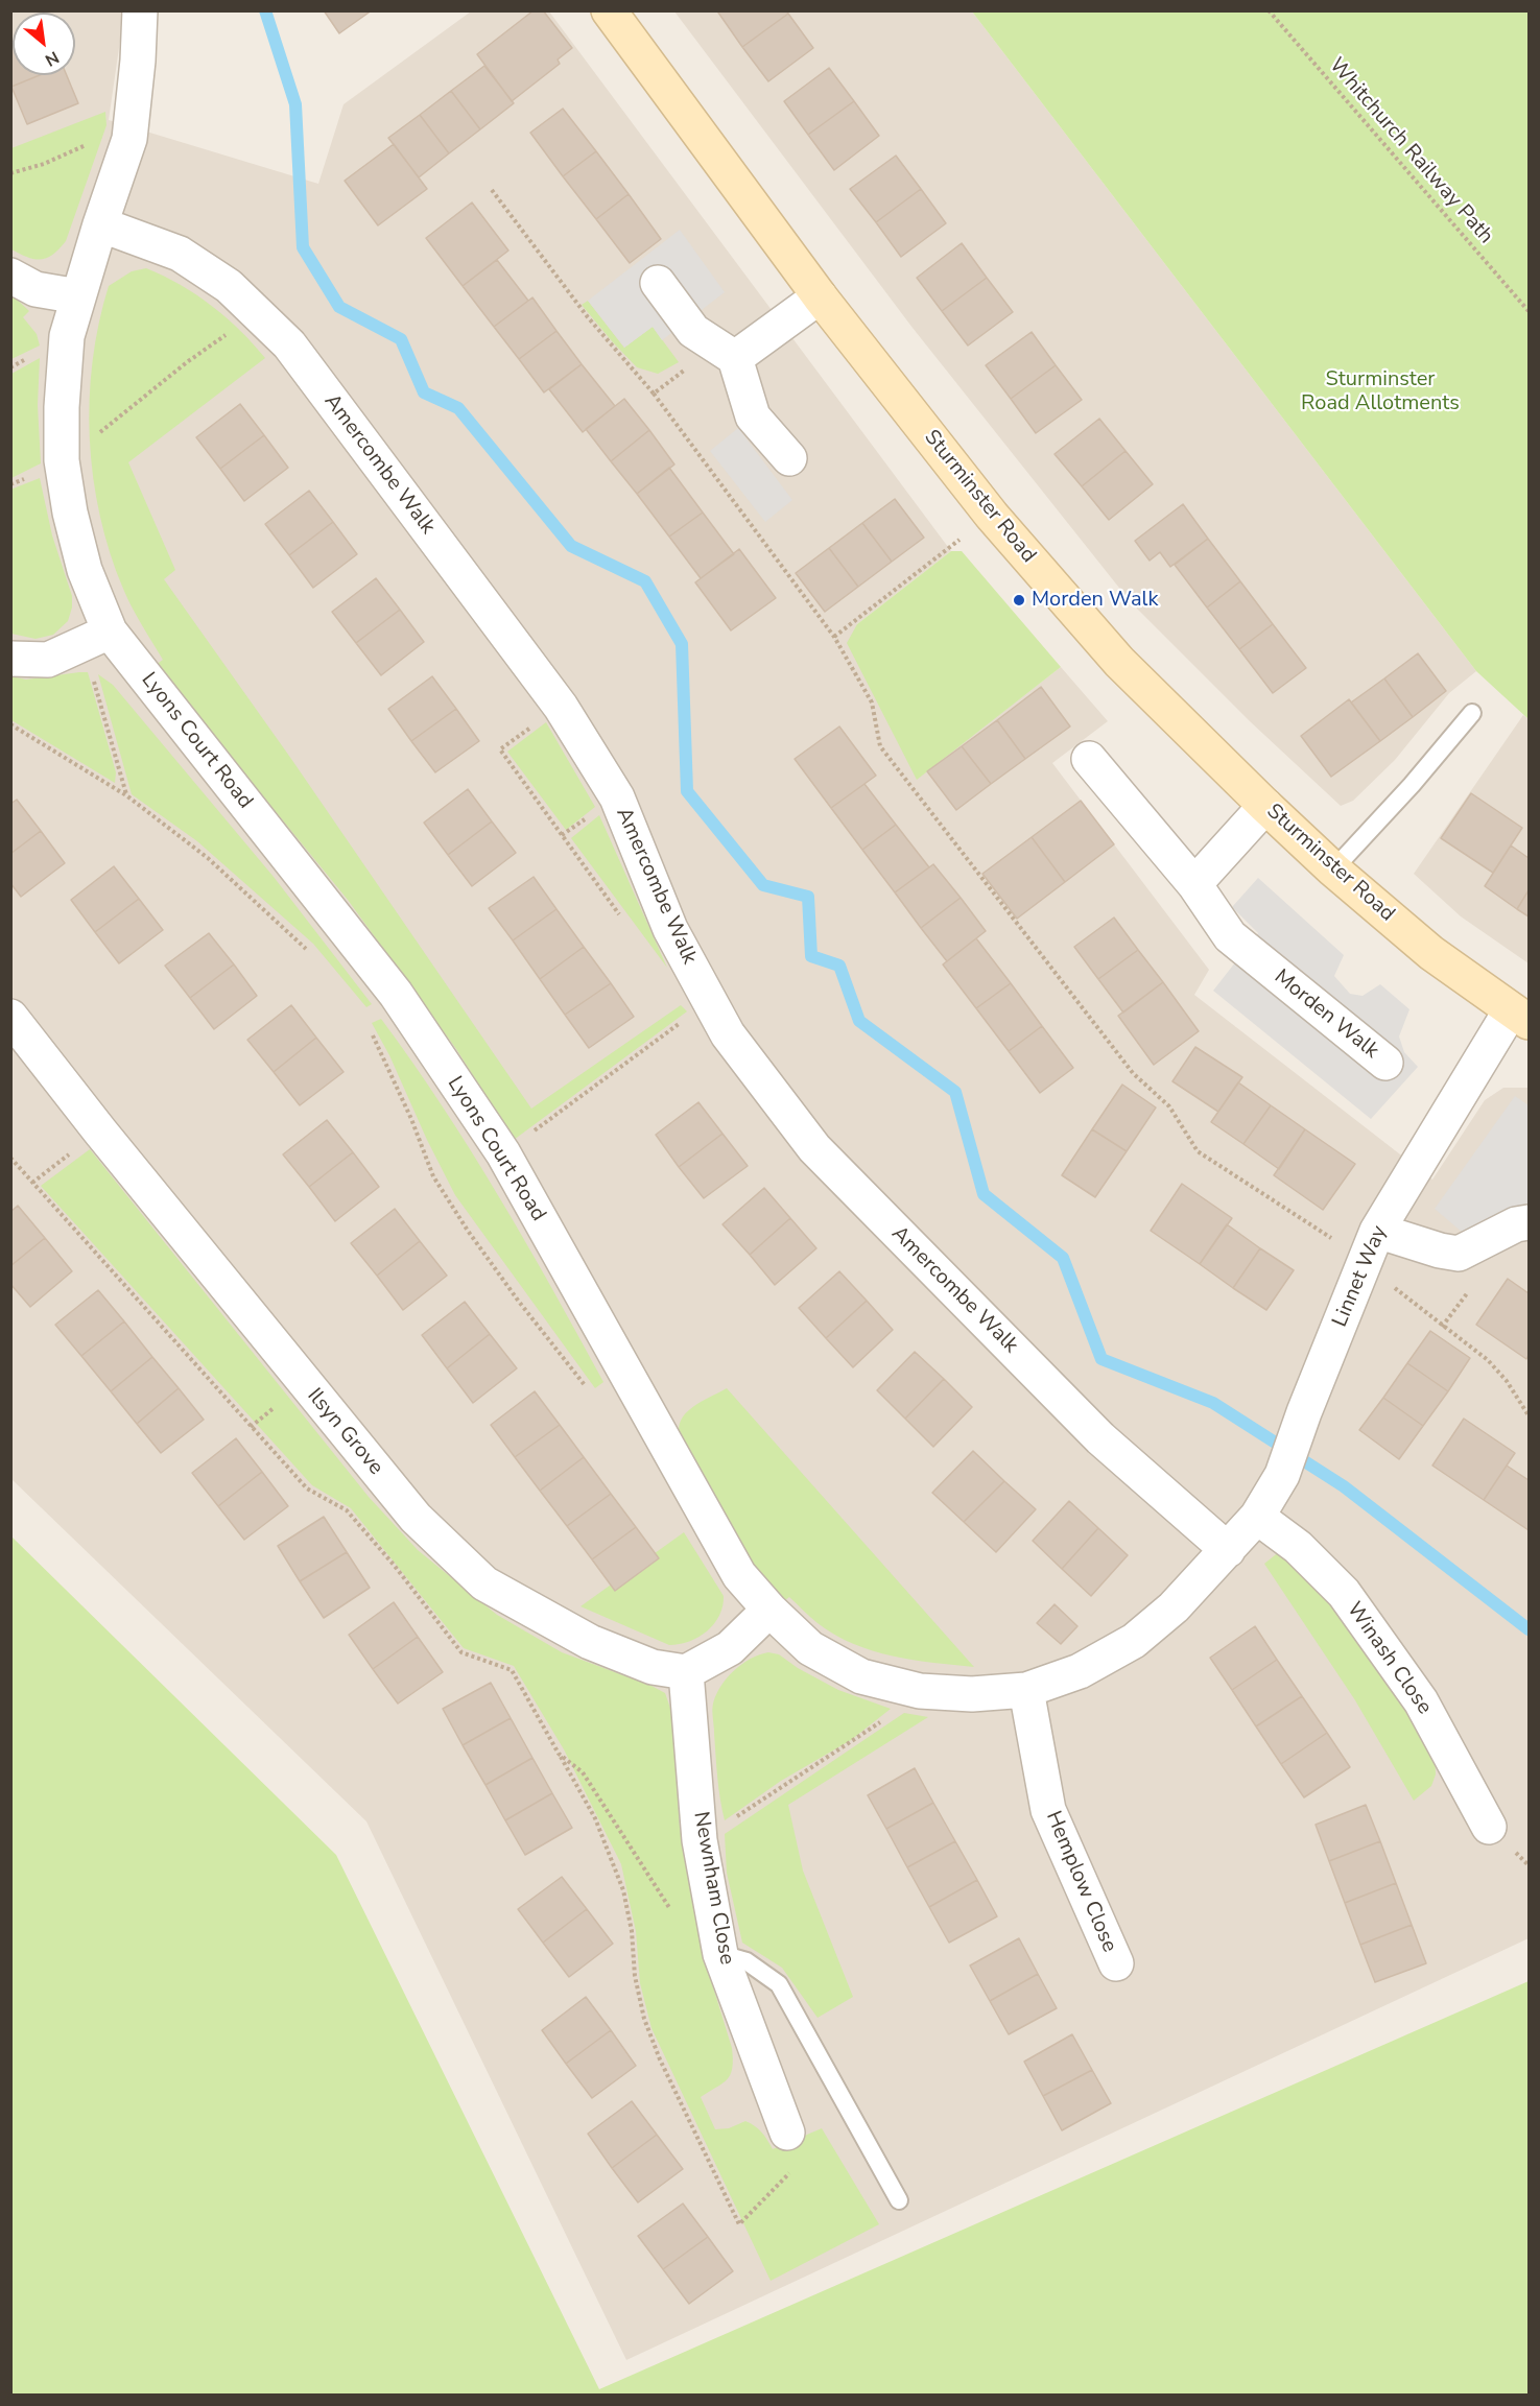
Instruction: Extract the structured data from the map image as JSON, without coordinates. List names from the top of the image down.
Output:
{
  "streets": {
    "street": [
      "Amercombe Walk",
      "Sturminster Road",
      "Lyons Court Road",
      "Morden Walk",
      "Linnet Way",
      "Ilsyn Grove",
      "Winash Close",
      "Hemplow Close",
      "Newnham Close"
    ],
    "path": ["Whitchurch Railway Path"]
  },
  "crossings": [
    ["Amercombe Walk", "Lyons Court Road"],
    ["Amercombe Walk", "Linnet Way"],
    ["Sturminster Road", "Linnet Way"],
    ["Lyons Court Road", "Linnet Way"],
    ["Lyons Court Road", "Hemplow Close"],
    ["Linnet Way", "Winash Close"],
    ["Ilsyn Grove", "Newnham Close"]
  ],
  "parks": ["Sturminster Road Allotments"],
  "places": ["Morden Walk"],
  "north": "bottom right"
}
